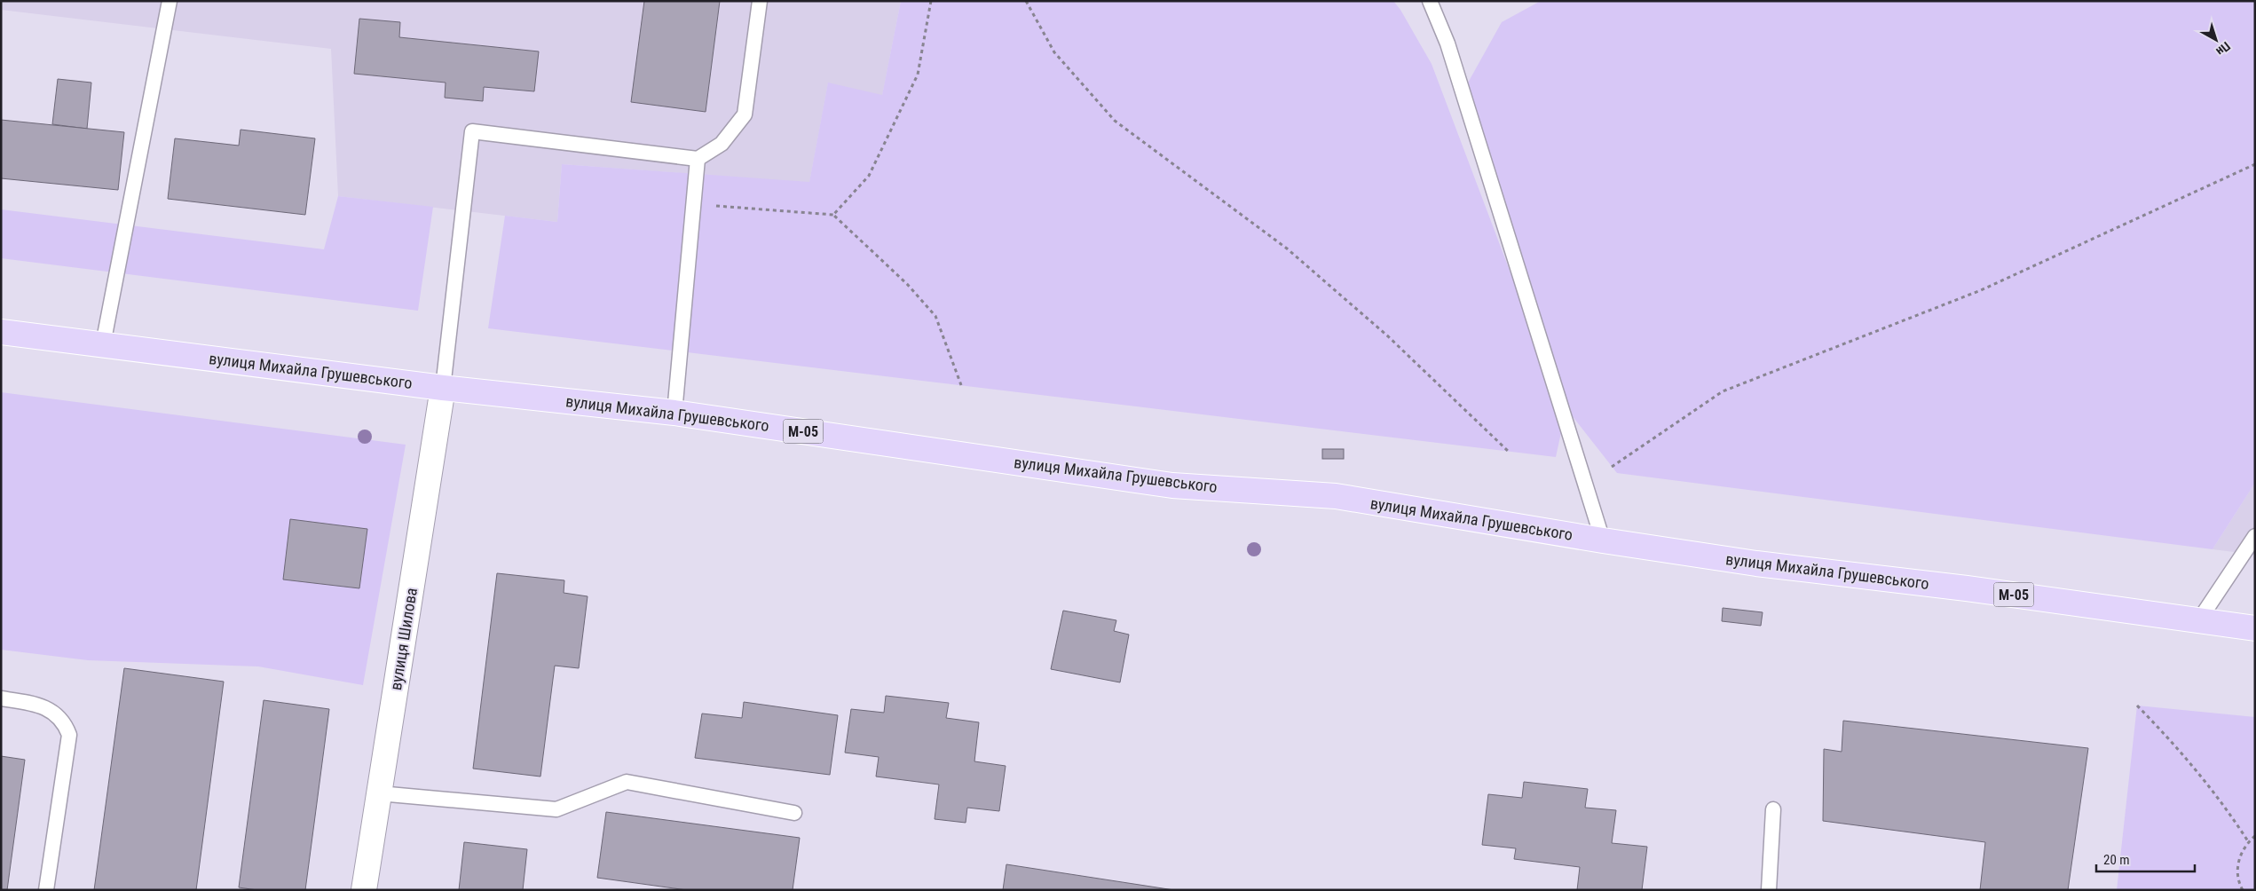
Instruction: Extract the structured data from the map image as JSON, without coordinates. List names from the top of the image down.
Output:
{
  "streets": {
    "main road": ["вулиця Михайла Грушевського", "М-05"],
    "street": ["вулиця Шилова"]
  },
  "crossings": [
    ["вулиця Михайла Грушевського", "вулиця Шилова"]
  ],
  "scale_bar": "20 m",
  "north": "bottom right"
}
